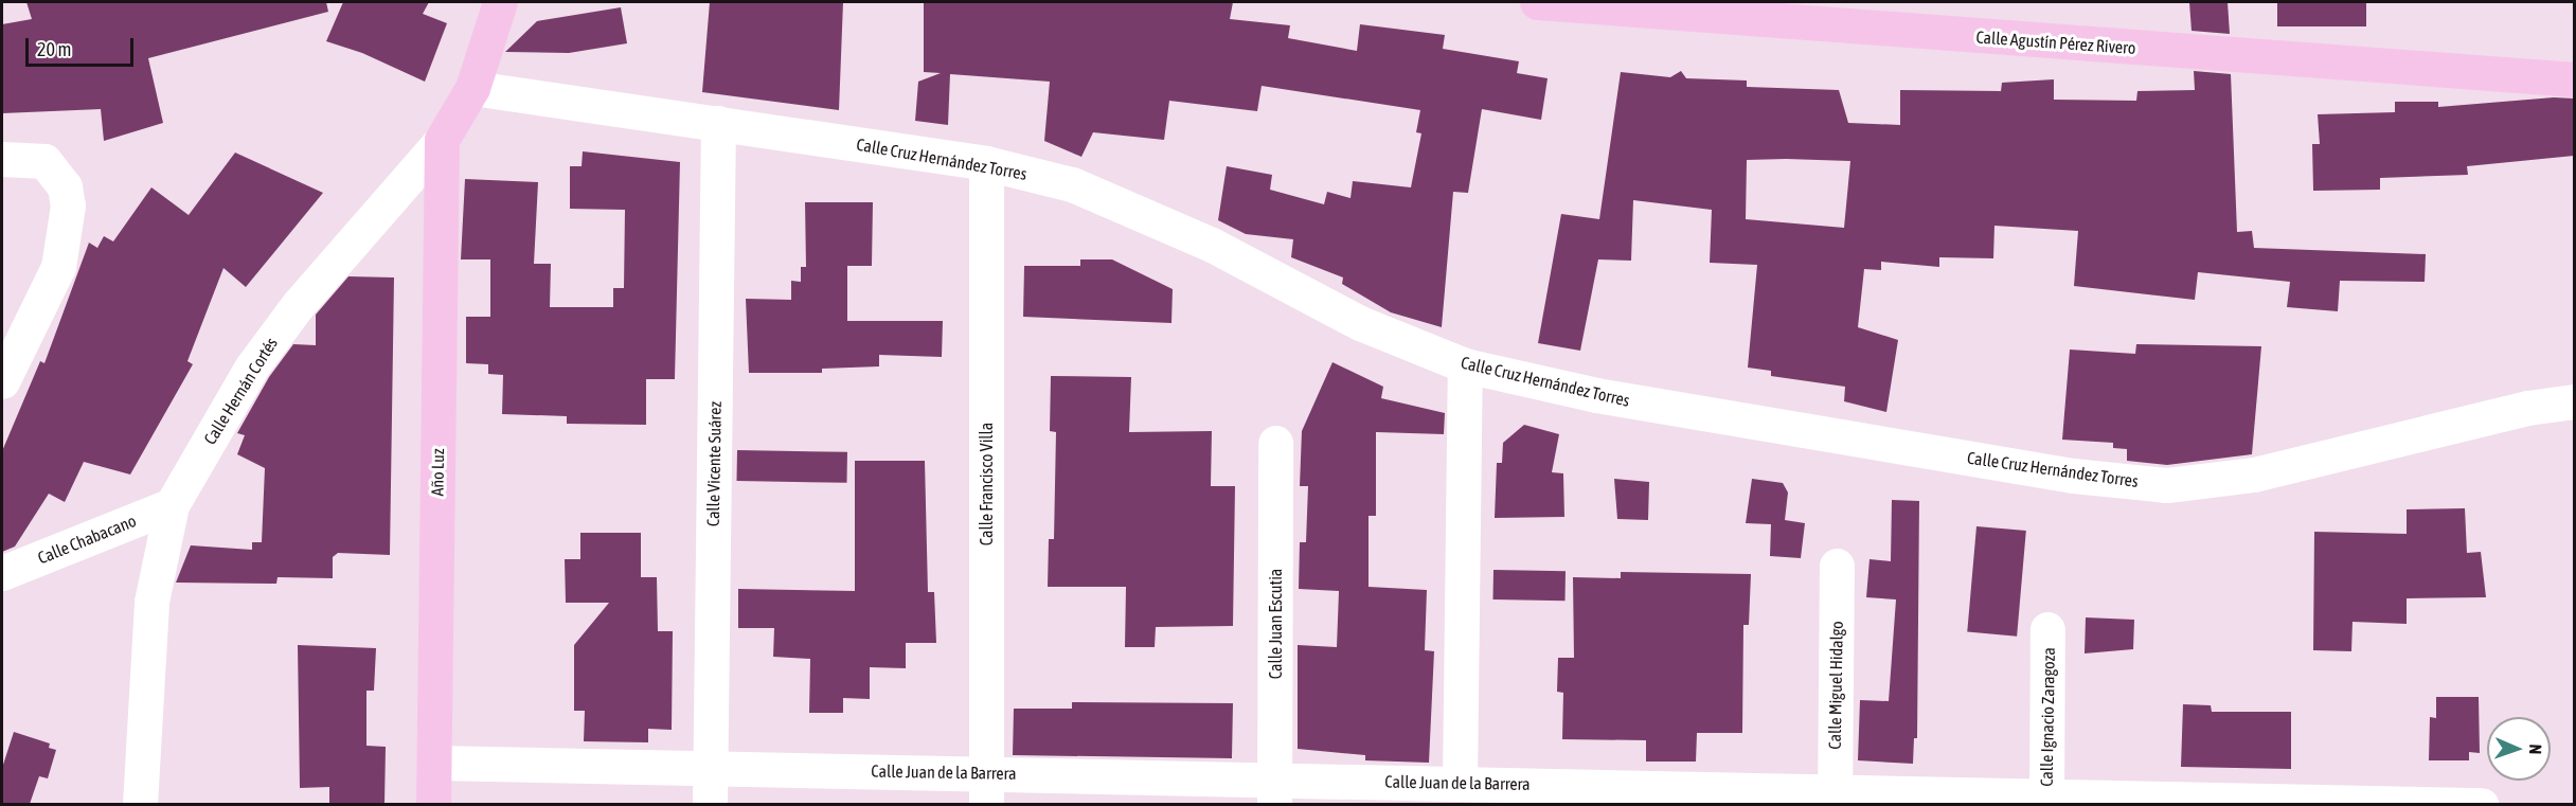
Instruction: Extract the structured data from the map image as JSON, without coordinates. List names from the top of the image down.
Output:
{
  "streets": {
    "main road": ["Calle Agustín Pérez Rivero", "Calle Hernán Cortés", "Año Luz"],
    "street": [
      "Calle Cruz Hernández Torres",
      "Calle Vicente Suárez",
      "Calle Francisco Villa",
      "Calle Chabacano",
      "Calle Juan Escutia",
      "Calle Miguel Hidalgo",
      "Calle Ignacio Zaragoza",
      "Calle Juan de la Barrera"
    ]
  },
  "crossings": [
    ["Calle Cruz Hernández Torres", "Calle Hernán Cortés"],
    ["Calle Cruz Hernández Torres", "Calle Vicente Suárez"],
    ["Calle Cruz Hernández Torres", "Calle Francisco Villa"],
    ["Calle Hernán Cortés", "Año Luz"],
    ["Calle Hernán Cortés", "Calle Chabacano"],
    ["Calle Vicente Suárez", "Calle Juan de la Barrera"],
    ["Año Luz", "Calle Juan de la Barrera"],
    ["Calle Francisco Villa", "Calle Juan de la Barrera"],
    ["Calle Juan Escutia", "Calle Juan de la Barrera"],
    ["Calle Miguel Hidalgo", "Calle Juan de la Barrera"],
    ["Calle Ignacio Zaragoza", "Calle Juan de la Barrera"]
  ],
  "scale_bar": "20 m",
  "north": "right"
}
